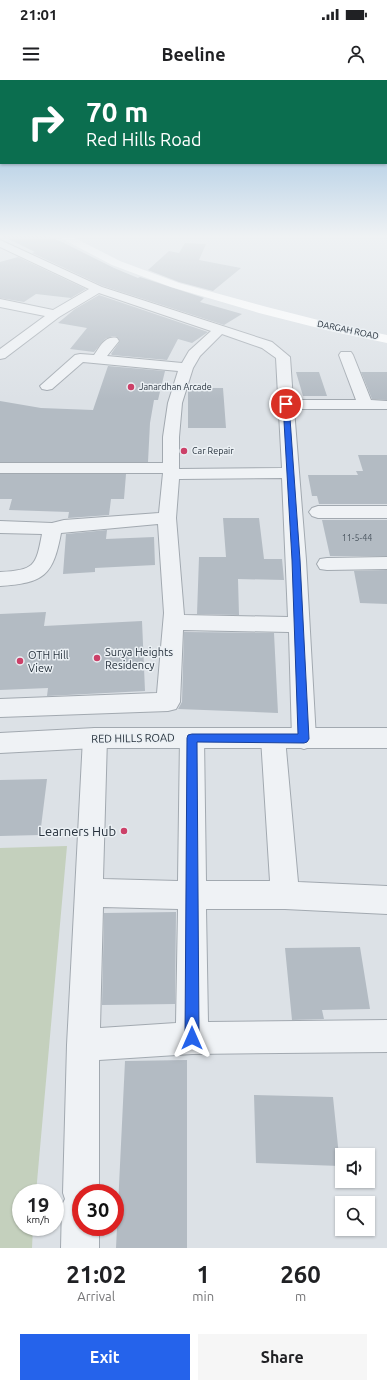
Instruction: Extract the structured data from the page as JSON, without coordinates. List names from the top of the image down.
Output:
{
  "streets": {
    "main road": ["DARGAH ROAD"],
    "street": ["RED HILLS ROAD"]
  },
  "places": [
    "Janardhan Arcade",
    "Car Repair",
    "Surya Heights Residency",
    "OTH Hill View",
    "Learners Hub"
  ],
  "house_numbers": ["11-5-44"],
  "page": {
    "status": "21:01",
    "header": "Beeline",
    "turn": ["70 m", "Red Hills Road"],
    "speed": "19 km/h",
    "limit": "30",
    "eta": [
      "21:02",
      "Arrival",
      "1",
      "min",
      "260",
      "m"
    ],
    "buttons": ["Exit", "Share"]
  }
}
